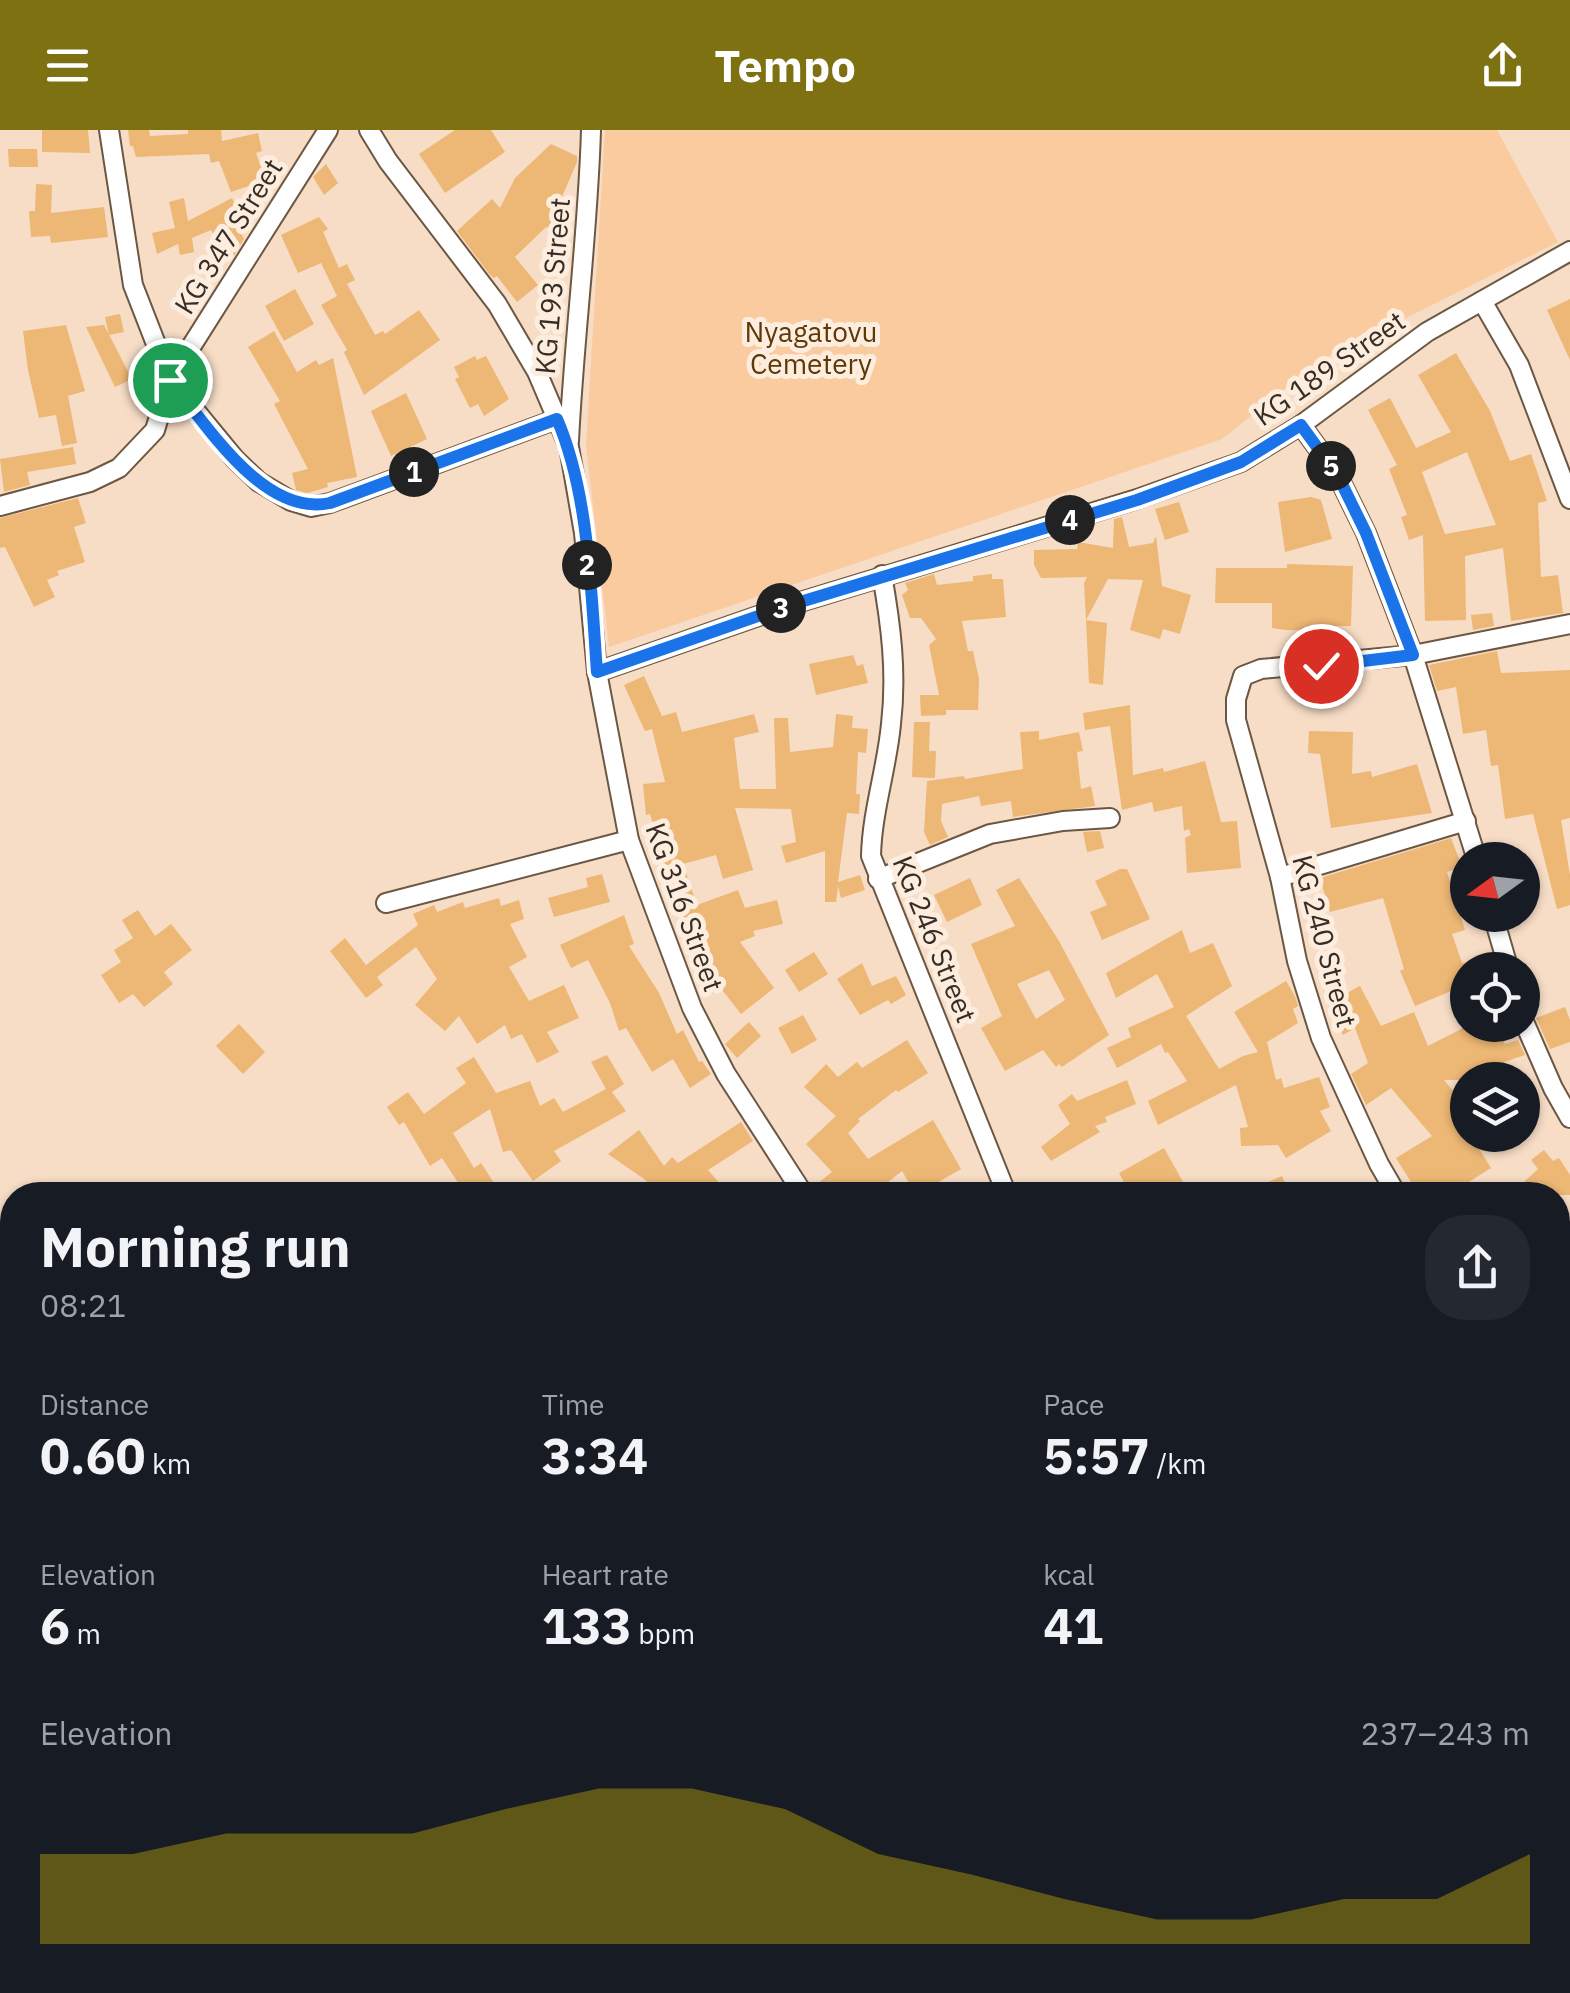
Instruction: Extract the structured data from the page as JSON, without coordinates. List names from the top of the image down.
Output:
{
  "streets": {
    "street": [
      "KG 347 Street",
      "KG 193 Street",
      "KG 189 Street",
      "KG 316 Street",
      "KG 246 Street",
      "KG 240 Street"
    ]
  },
  "crossings": [
    ["KG 193 Street", "KG 316 Street"],
    ["KG 189 Street", "KG 316 Street"],
    ["KG 189 Street", "KG 246 Street"]
  ],
  "parks": ["Nyagatovu Cemetery"],
  "north": "left",
  "page": {
    "header": "Tempo",
    "pins": [
      "5",
      "1",
      "4",
      "2",
      "3"
    ],
    "heading": ["Morning run", "08:21"],
    "stats": [
      ["Distance", "0.60 km"],
      ["Time", "3:34"],
      ["Pace", "5:57 /km"],
      ["Elevation", "6 m"],
      ["Heart rate", "133 bpm"],
      ["kcal", "41"]
    ],
    "chart": ["Elevation", "237–243 m"]
  }
}
